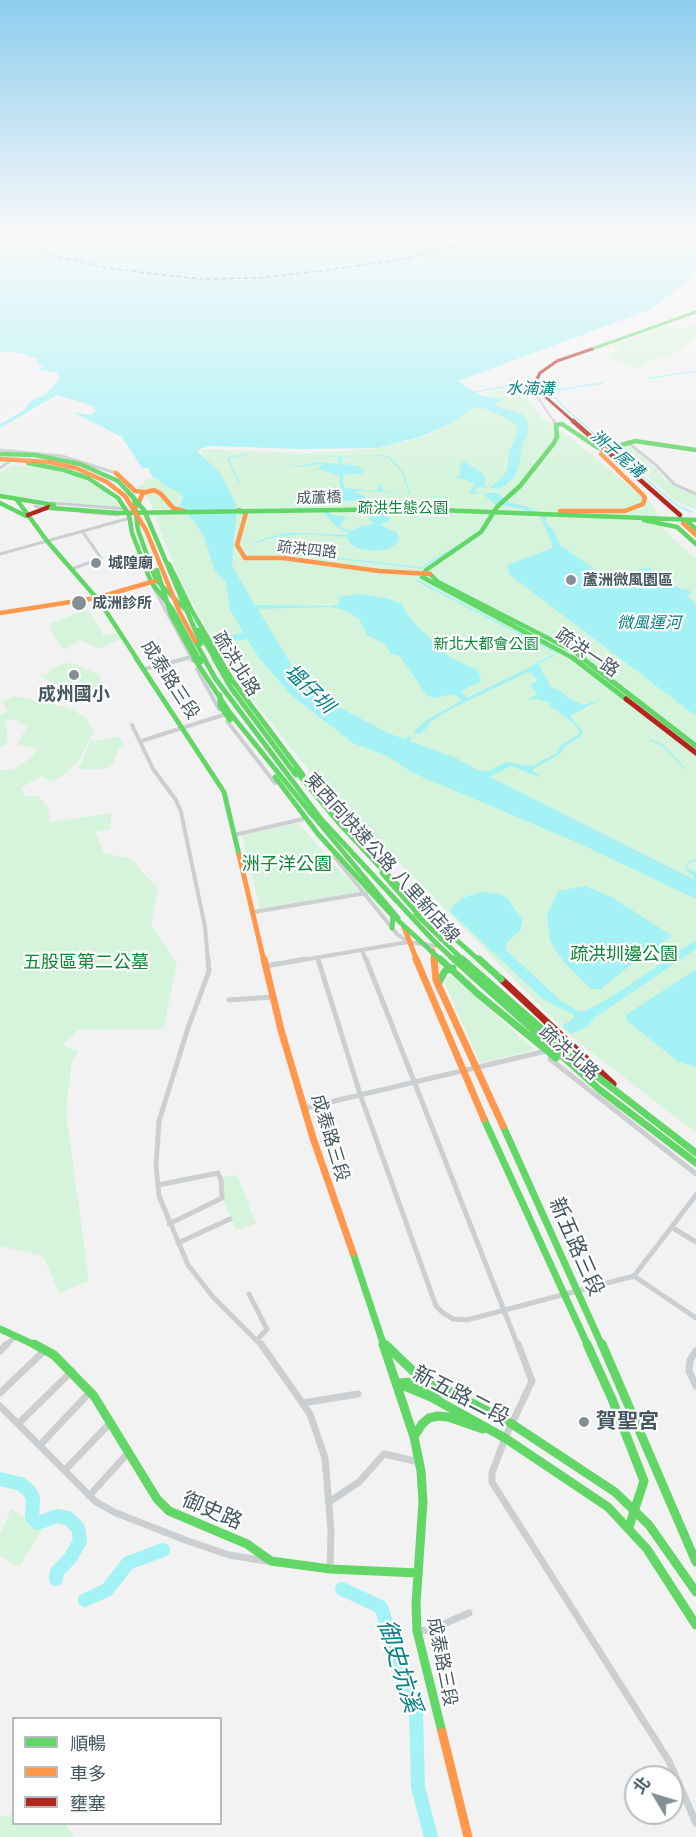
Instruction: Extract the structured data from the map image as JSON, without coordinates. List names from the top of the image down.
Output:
{
  "streets": {
    "main road": [
      "成蘆橋",
      "疏洪四路",
      "疏洪一路",
      "疏洪北路",
      "成泰路三段",
      "東西向快速公路 八里新店線",
      "新五路三段",
      "新五路二段",
      "御史路"
    ]
  },
  "crossings": [
    ["疏洪四路", "疏洪一路"],
    ["疏洪北路", "東西向快速公路 八里新店線"],
    ["疏洪北路", "新五路三段"],
    ["成泰路三段", "新五路二段"],
    ["成泰路三段", "御史路"],
    ["新五路三段", "新五路二段"]
  ],
  "water": [
    "水湳溝",
    "洲子尾溝",
    "微風運河",
    "塭仔圳",
    "御史坑溪"
  ],
  "parks": [
    "疏洪生態公園",
    "新北大都會公園",
    "洲子洋公園",
    "疏洪圳邊公園",
    "五股區第二公墓"
  ],
  "places": [
    "城隍廟",
    "蘆洲微風園區",
    "成洲診所",
    "成州國小",
    "賀聖宮"
  ],
  "legend": ["順暢", "車多", "壅塞"],
  "north": "top left"
}
